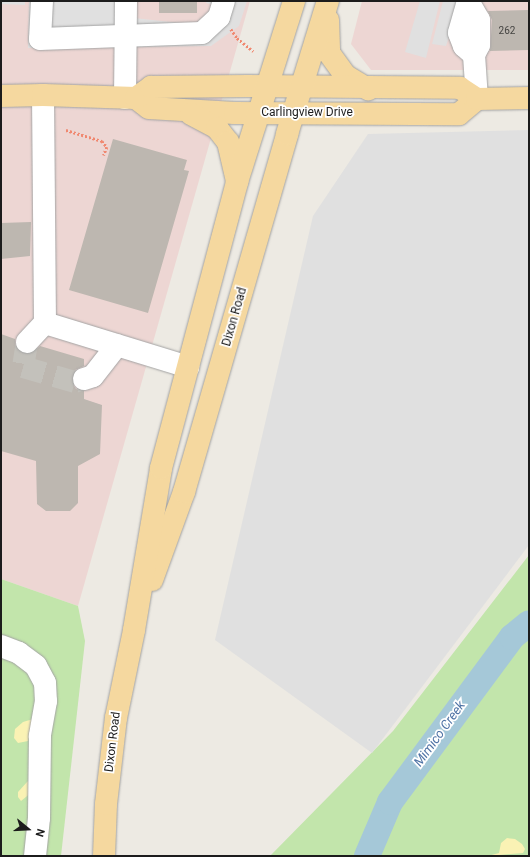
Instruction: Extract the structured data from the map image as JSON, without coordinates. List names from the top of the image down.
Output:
{
  "streets": {
    "main road": ["Carlingview Drive", "Dixon Road"]
  },
  "crossings": [
    ["Carlingview Drive", "Dixon Road"]
  ],
  "water": ["Mimico Creek"],
  "house_numbers": ["262"],
  "north": "right"
}
